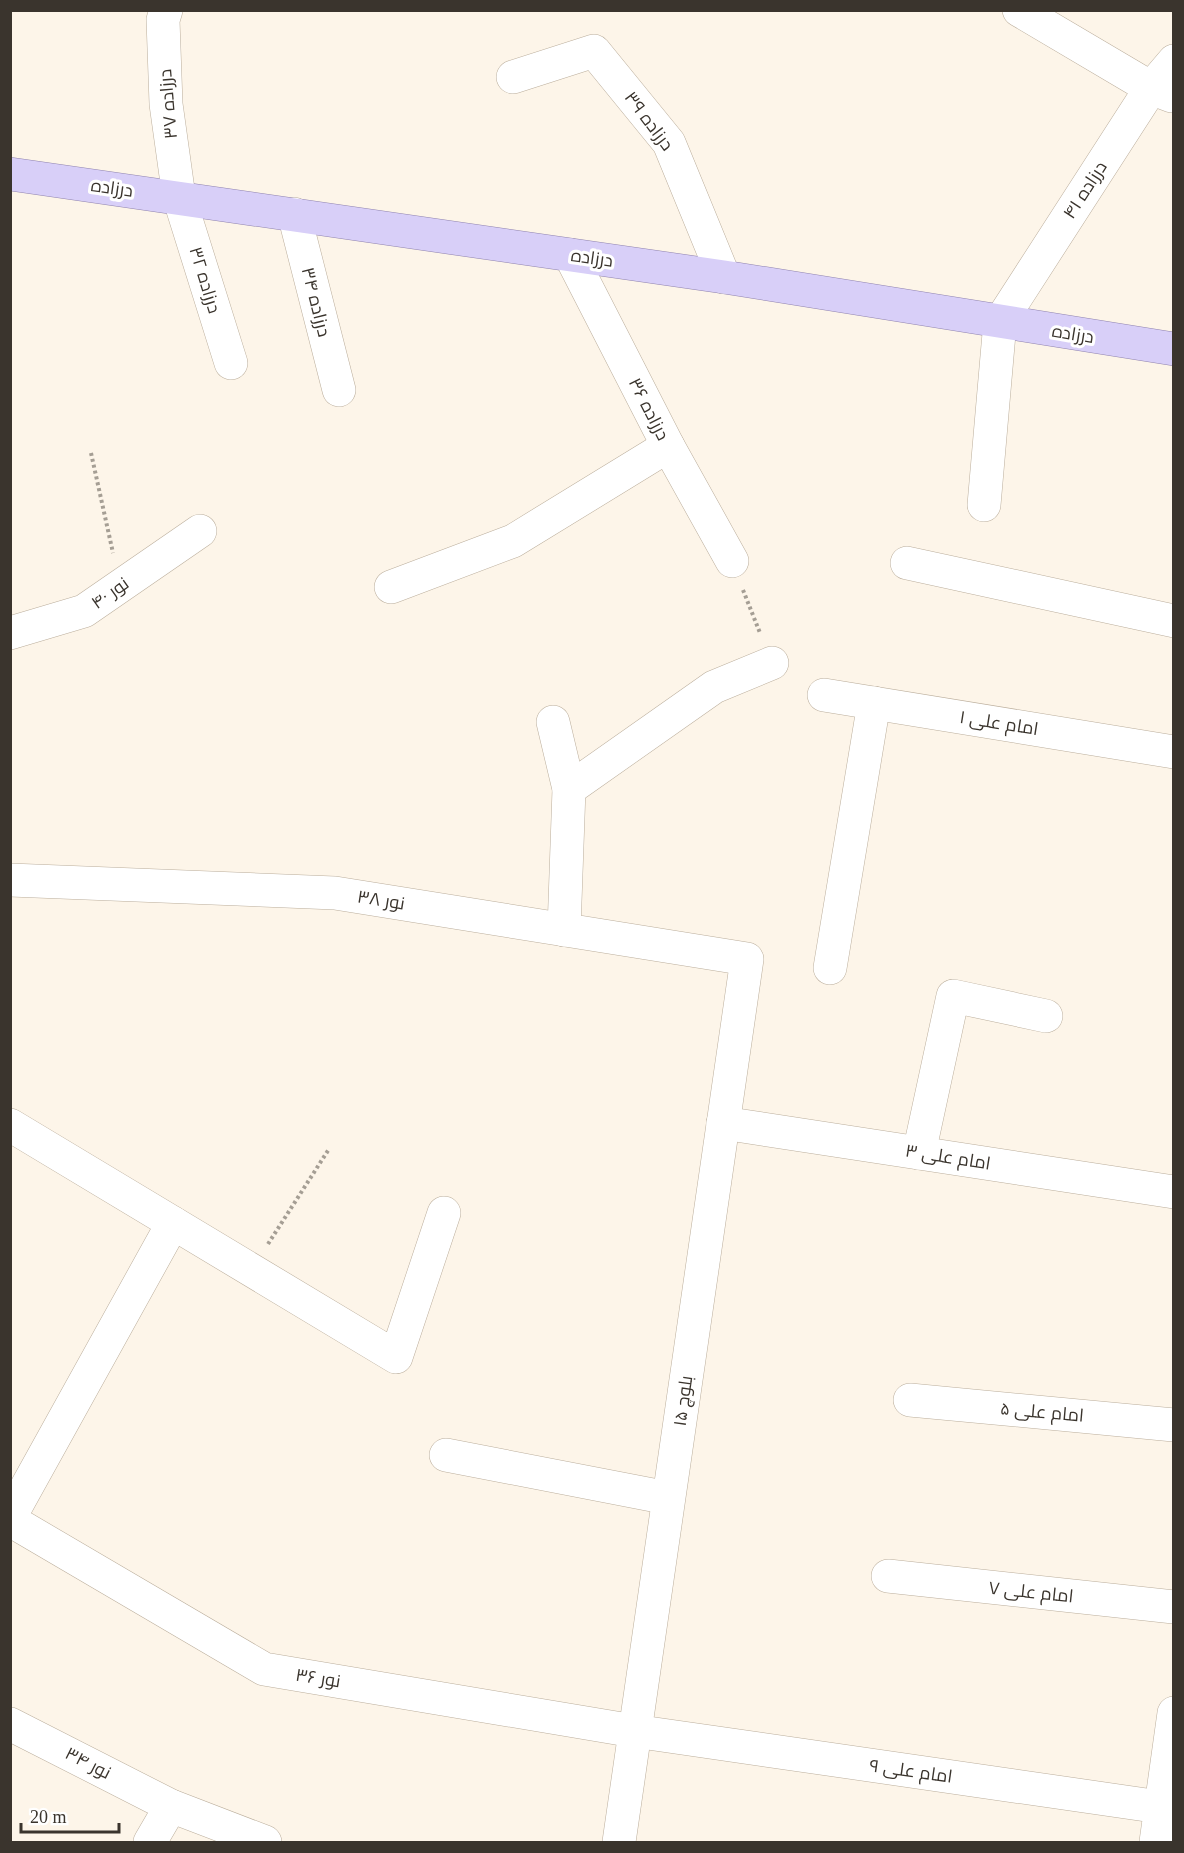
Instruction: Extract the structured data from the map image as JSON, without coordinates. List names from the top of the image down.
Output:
{
  "streets": {
    "main road": ["درزاده"],
    "street": [
      "درزاده ۳۷",
      "درزاده ۳۹",
      "درزاده ۴۱",
      "درزاده ۳۲",
      "درزاده ۳۴",
      "درزاده ۳۶",
      "نور ۴۰",
      "امام علی ۱",
      "نور ۳۸",
      "امام علی ۳",
      "بلوچ ۱۵",
      "امام علی ۵",
      "امام علی ۷",
      "نور ۳۶",
      "نور ۳۴",
      "امام علی ۹"
    ]
  },
  "crossings": [
    ["درزاده ۳۷", "درزاده"],
    ["درزاده ۳۷", "درزاده ۳۲"],
    ["درزاده ۳۹", "درزاده"],
    ["درزاده", "درزاده ۴۱"],
    ["درزاده", "درزاده ۳۲"],
    ["درزاده", "درزاده ۳۴"],
    ["درزاده", "درزاده ۳۶"],
    ["نور ۳۸", "بلوچ ۱۵"],
    ["امام علی ۳", "بلوچ ۱۵"],
    ["بلوچ ۱۵", "نور ۳۶"],
    ["بلوچ ۱۵", "امام علی ۹"],
    ["نور ۳۶", "امام علی ۹"]
  ],
  "scale_bar": "20 m"
}
